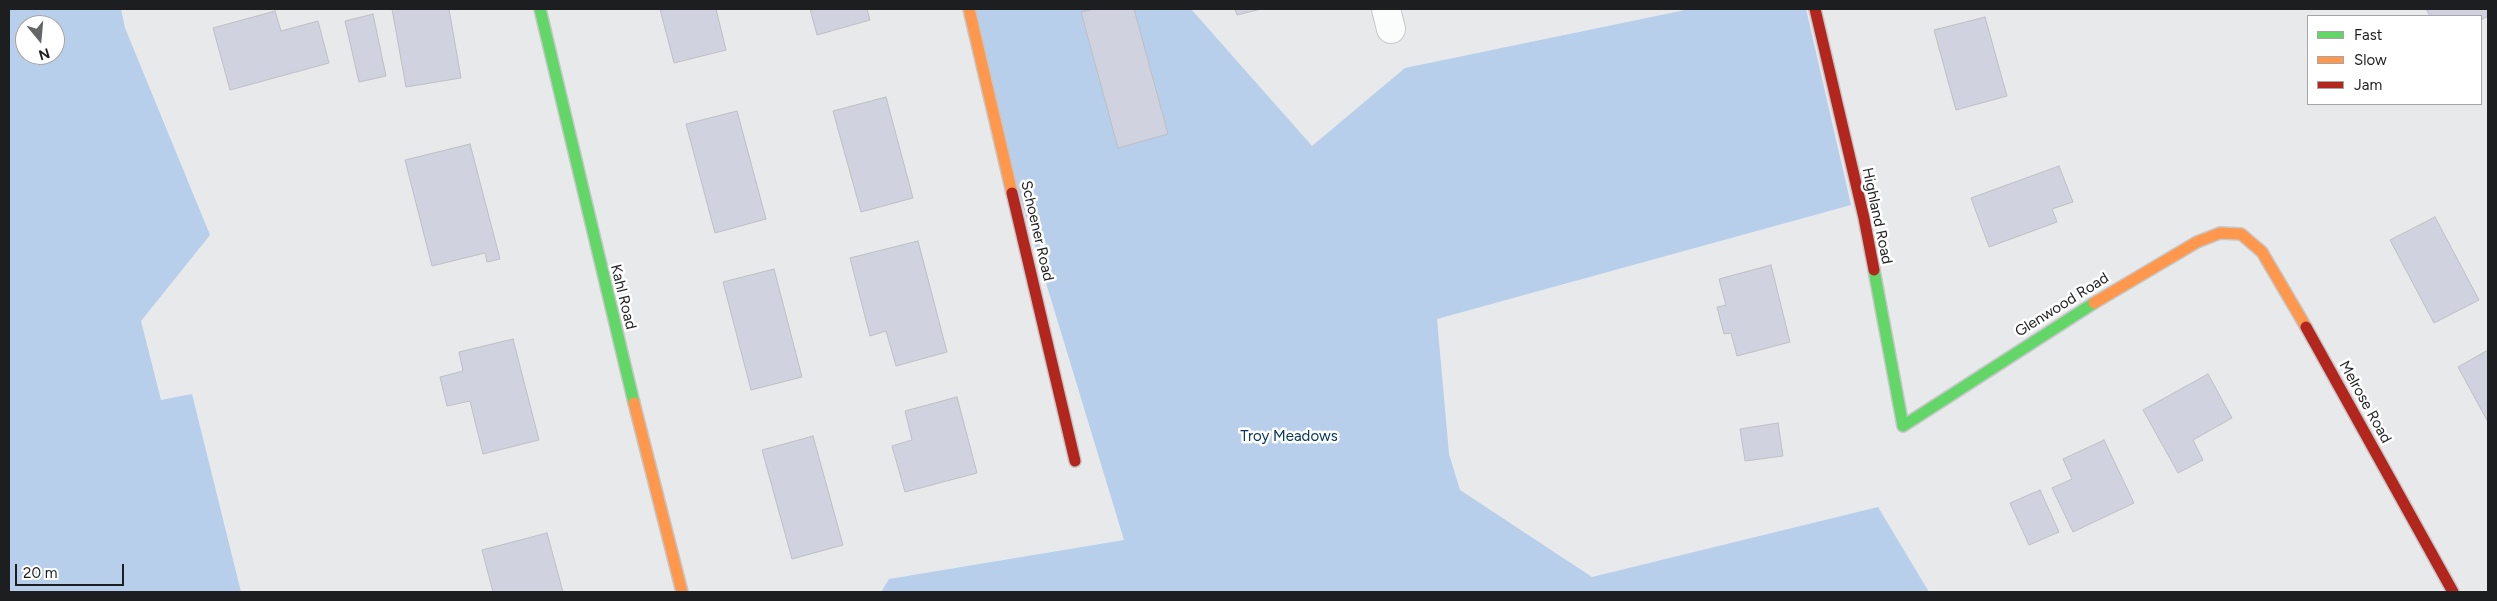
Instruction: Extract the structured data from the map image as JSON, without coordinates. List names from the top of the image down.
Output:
{
  "streets": {
    "street": [
      "Highland Road",
      "Schoener Road",
      "Kahl Road",
      "Glenwood Road",
      "Melrose Road"
    ]
  },
  "crossings": [
    ["Highland Road", "Glenwood Road"],
    ["Glenwood Road", "Melrose Road"]
  ],
  "parks": ["Troy Meadows"],
  "legend": ["Fast", "Slow", "Jam"],
  "scale_bar": "20 m",
  "north": "bottom"
}
